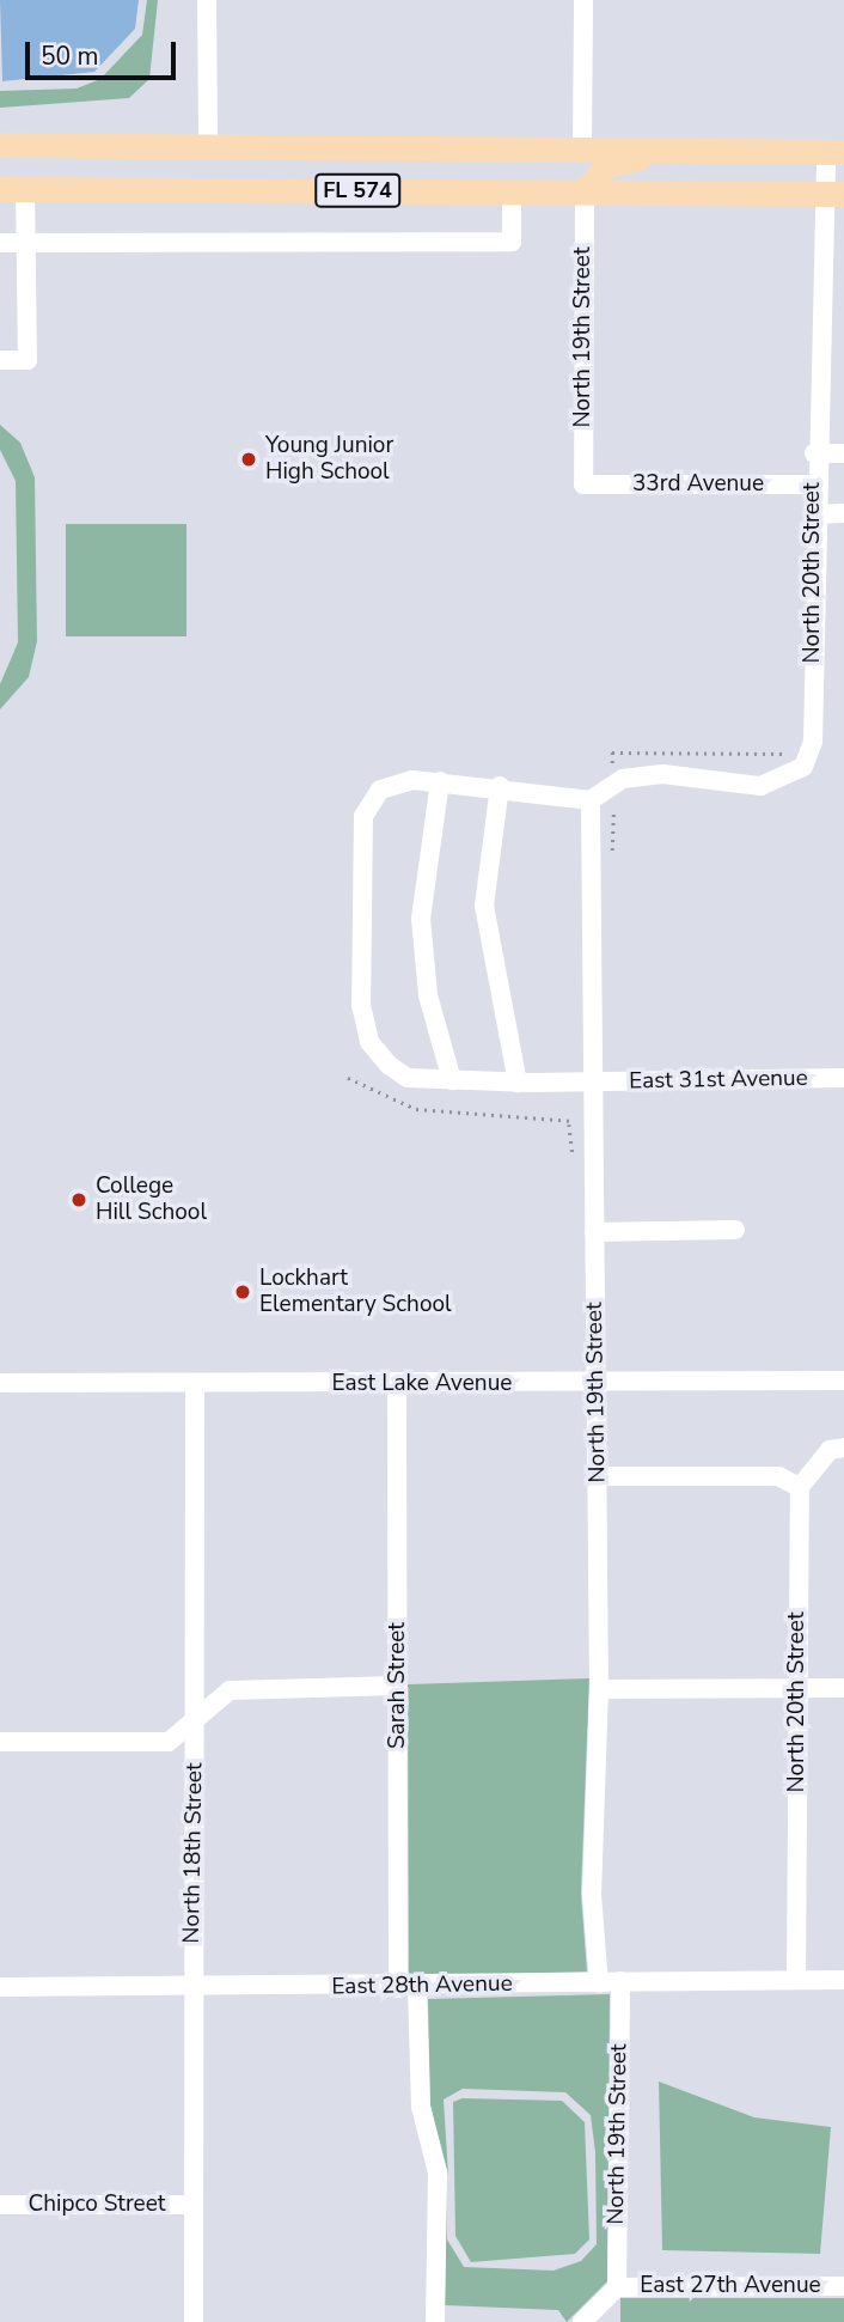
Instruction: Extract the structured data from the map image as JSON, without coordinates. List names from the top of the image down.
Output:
{
  "streets": {
    "main road": ["FL 574"],
    "street": [
      "North 19th Street",
      "33rd Avenue",
      "North 20th Street",
      "East 31st Avenue",
      "East Lake Avenue",
      "Sarah Street",
      "North 18th Street",
      "East 28th Avenue",
      "Chipco Street",
      "East 27th Avenue"
    ]
  },
  "crossings": [
    ["FL 574", "North 19th Street"],
    ["FL 574", "North 20th Street"],
    ["North 19th Street", "33rd Avenue"],
    ["North 19th Street", "North 20th Street"],
    ["North 19th Street", "East 31st Avenue"],
    ["North 19th Street", "East Lake Avenue"],
    ["North 19th Street", "East 28th Avenue"],
    ["North 19th Street", "East 27th Avenue"],
    ["33rd Avenue", "North 20th Street"],
    ["North 20th Street", "East 31st Avenue"],
    ["North 20th Street", "East 28th Avenue"],
    ["East Lake Avenue", "Sarah Street"],
    ["East Lake Avenue", "North 18th Street"],
    ["Sarah Street", "East 28th Avenue"],
    ["North 18th Street", "East 28th Avenue"],
    ["North 18th Street", "Chipco Street"]
  ],
  "places": ["Young Junior High School", "College Hill School", "Lockhart Elementary School"],
  "scale_bar": "50 m"
}
